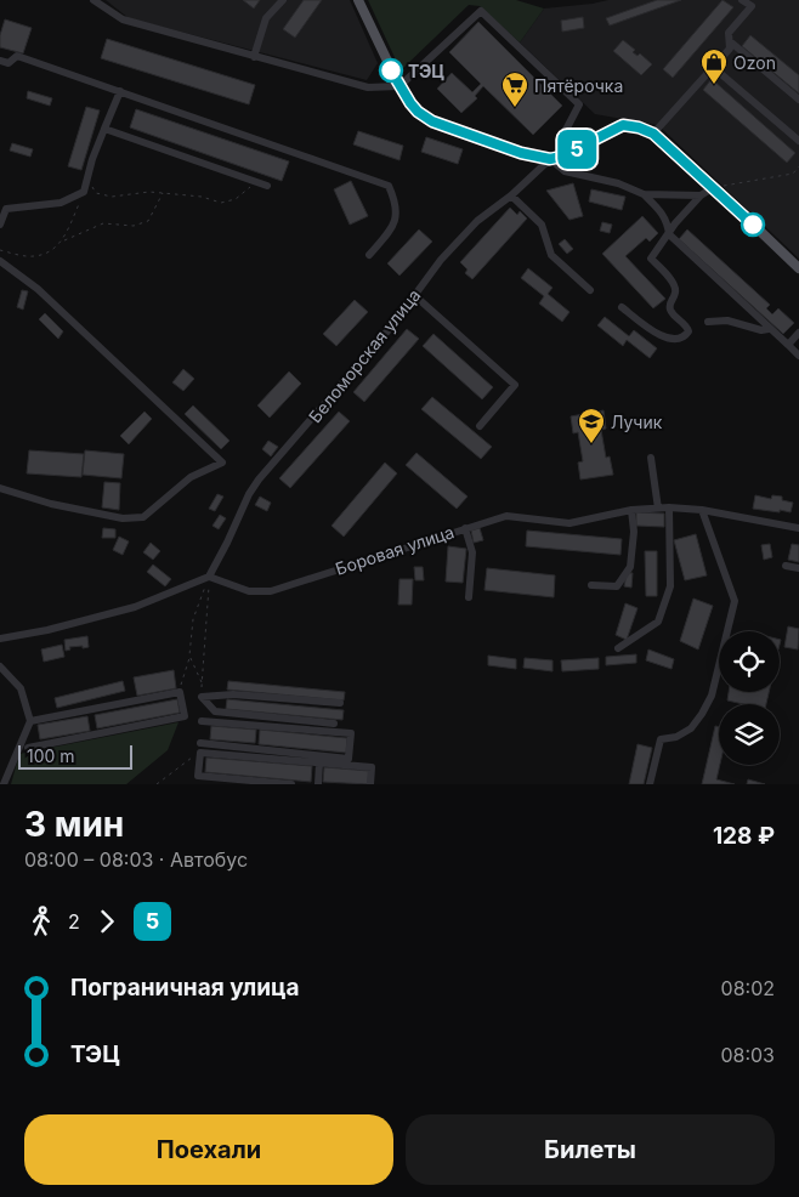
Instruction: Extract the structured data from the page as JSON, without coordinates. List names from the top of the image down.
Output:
{
  "streets": {
    "street": ["Беломорская улица", "Боровая улица"]
  },
  "crossings": [
    ["Беломорская улица", "Боровая улица"]
  ],
  "places": {
    "other": ["ТЭЦ"],
    "shop": ["Ozon"],
    "supermarket": ["Пятёрочка"],
    "school or university": ["Лучик"]
  },
  "lines": ["bus line 5"],
  "scale_bar": "100 m",
  "page": {
    "on_map": "5",
    "scale": "100 m",
    "heading": ["3 мин", "08:00 – 08:03 · Автобус", "128 ₽"],
    "legs": ["2", "5"],
    "list": [
      {
        "name": "Пограничная улица",
        "value": "08:02"
      },
      {
        "name": "ТЭЦ",
        "value": "08:03"
      }
    ],
    "buttons": ["Поехали", "Билеты"]
  }
}
